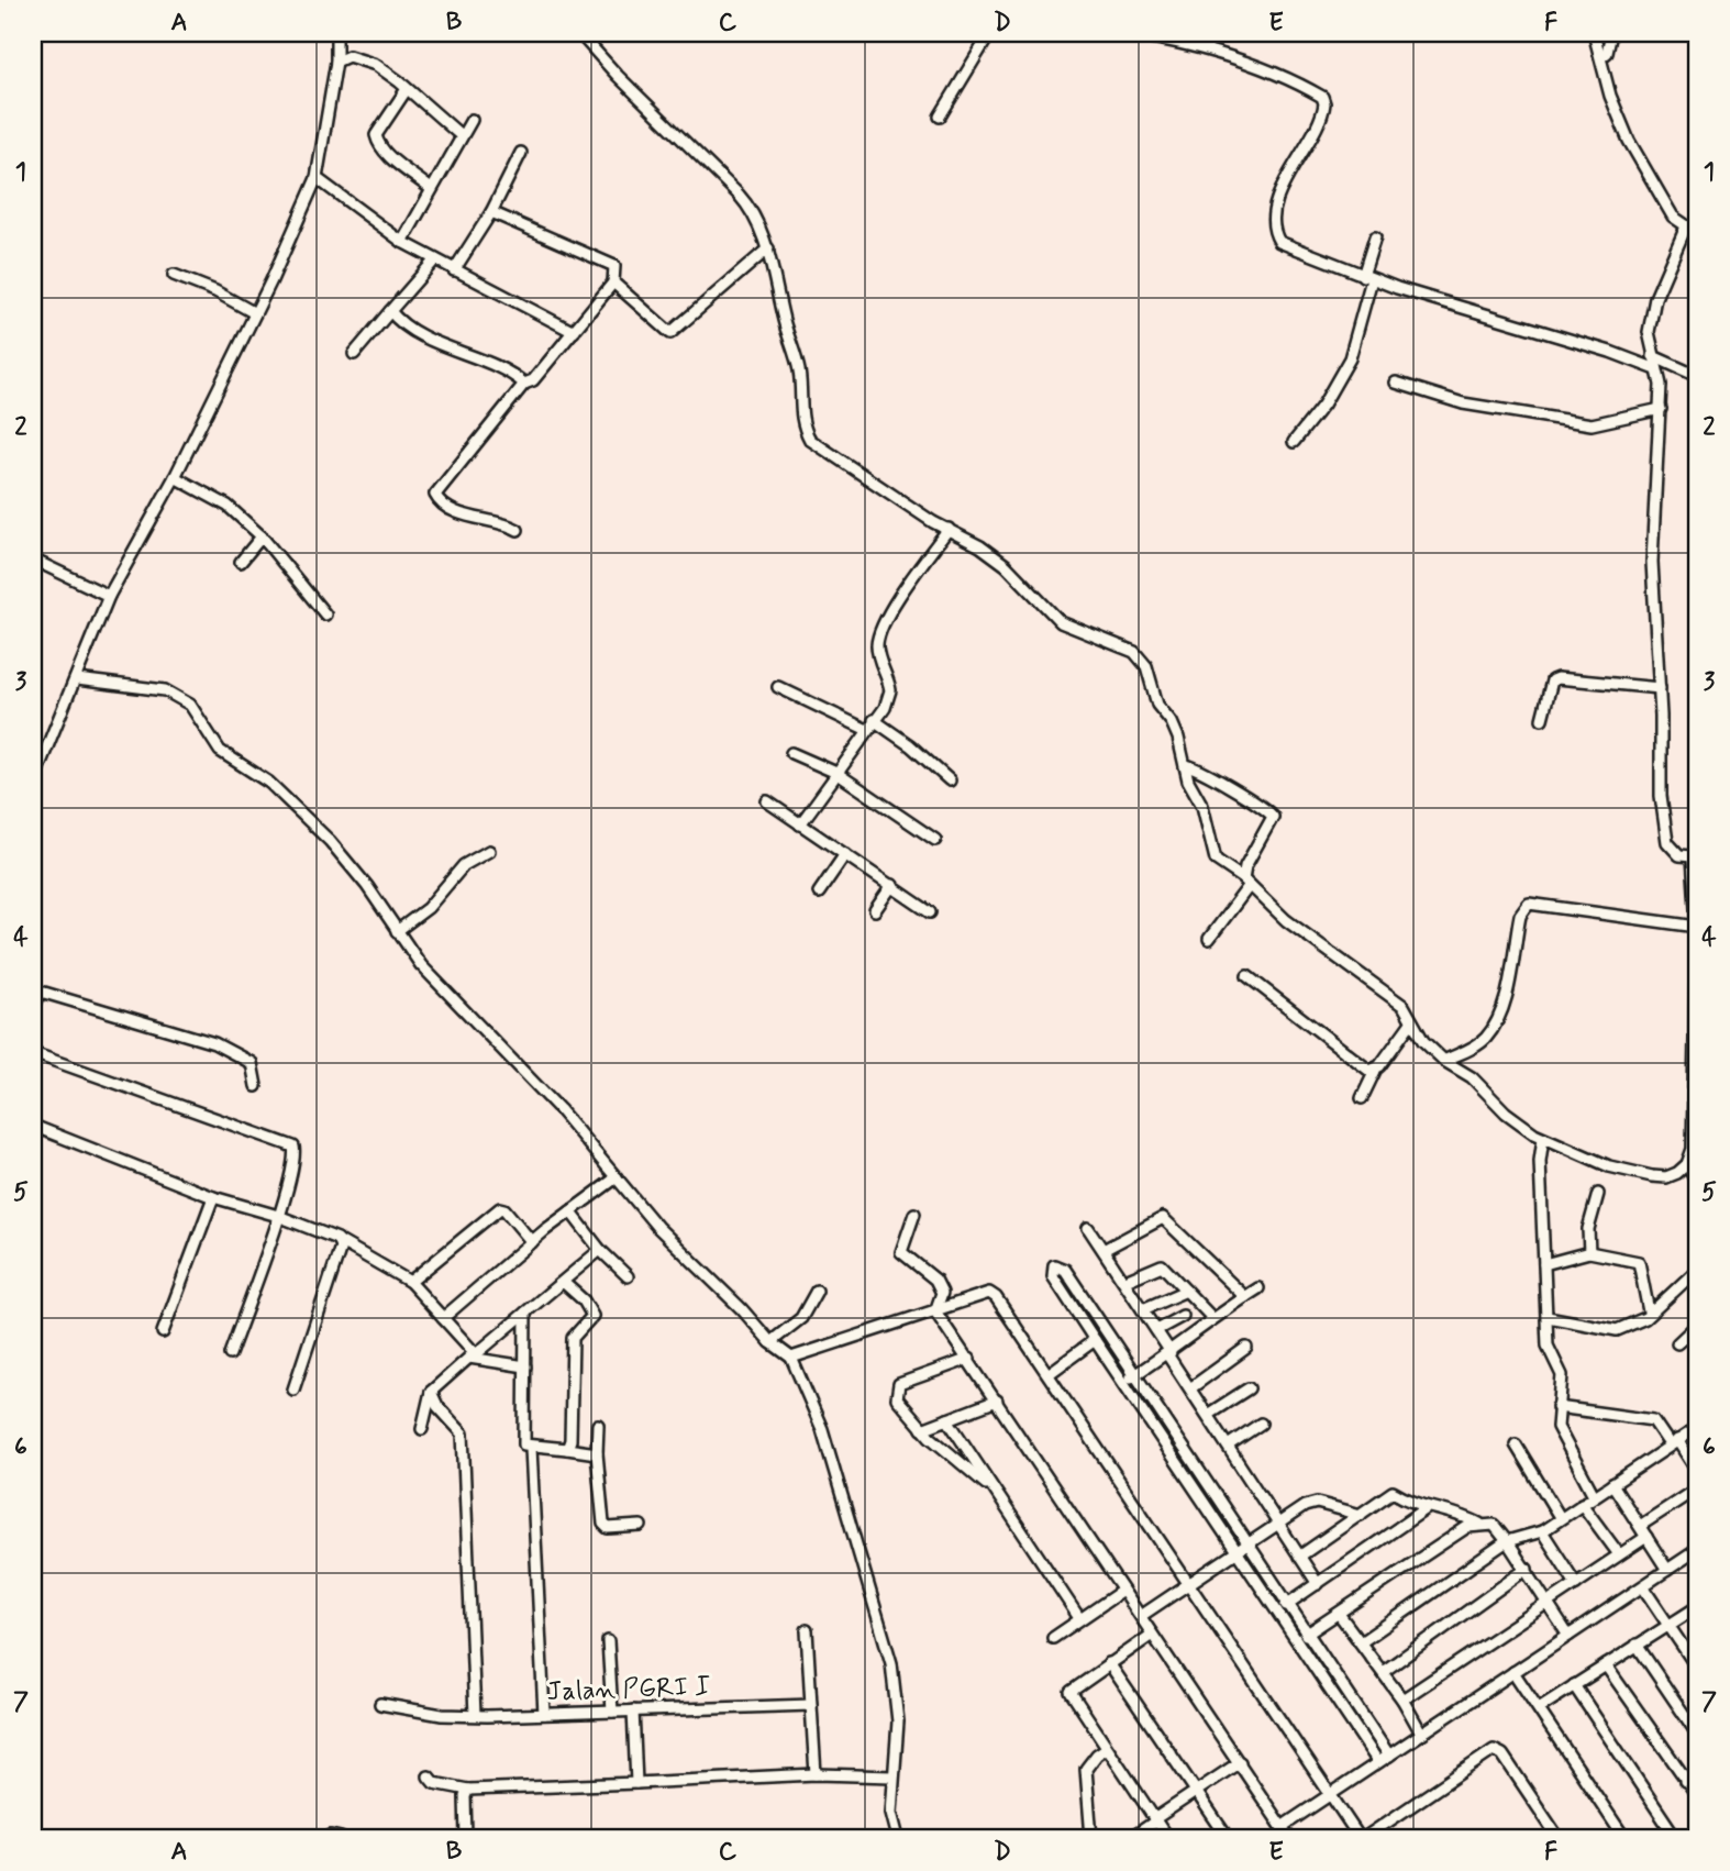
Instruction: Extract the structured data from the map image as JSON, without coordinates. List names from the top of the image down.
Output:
{
  "streets": {
    "street": ["Jalan PGRI I"]
  },
  "grid": {
    "columns": [
      "A",
      "B",
      "C",
      "D",
      "E",
      "F"
    ],
    "rows": [
      "1",
      "2",
      "3",
      "4",
      "5",
      "6",
      "7"
    ]
  }
}
